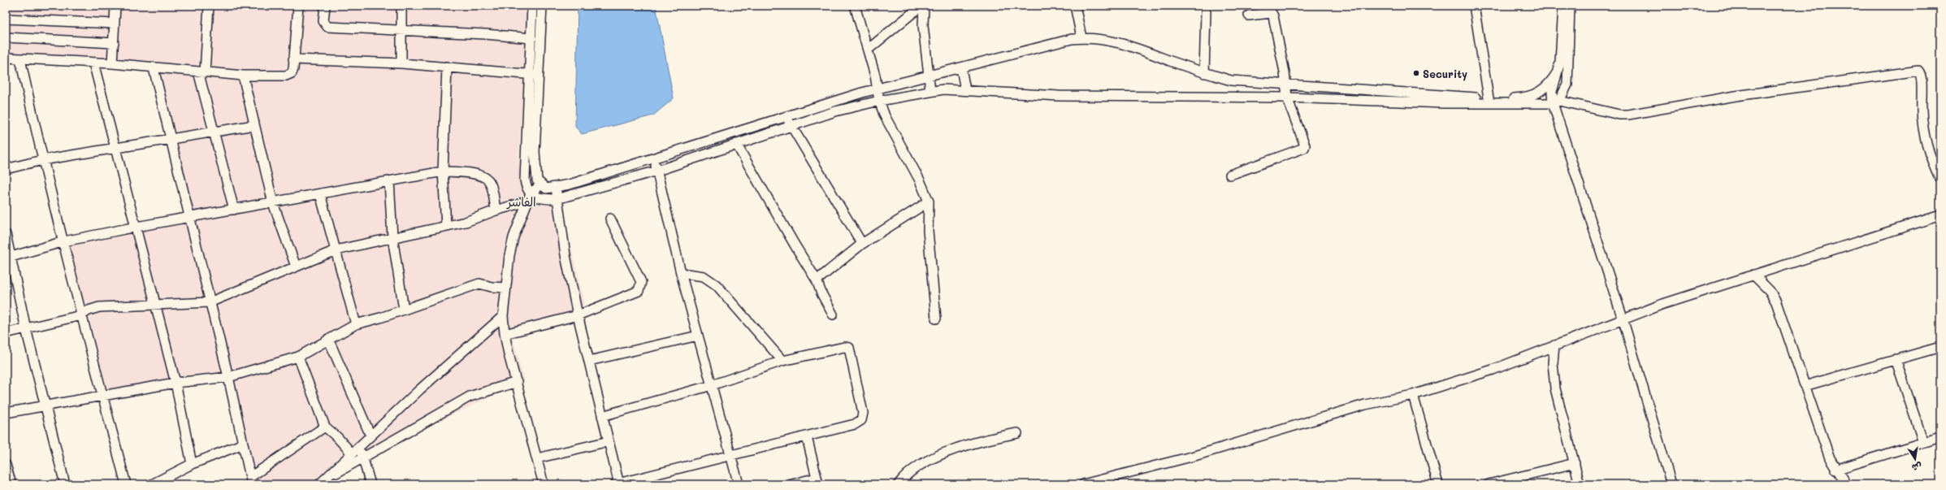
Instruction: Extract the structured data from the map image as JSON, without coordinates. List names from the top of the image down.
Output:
{
  "districts": ["الفاشر"],
  "places": ["Security"],
  "north": "bottom"
}
